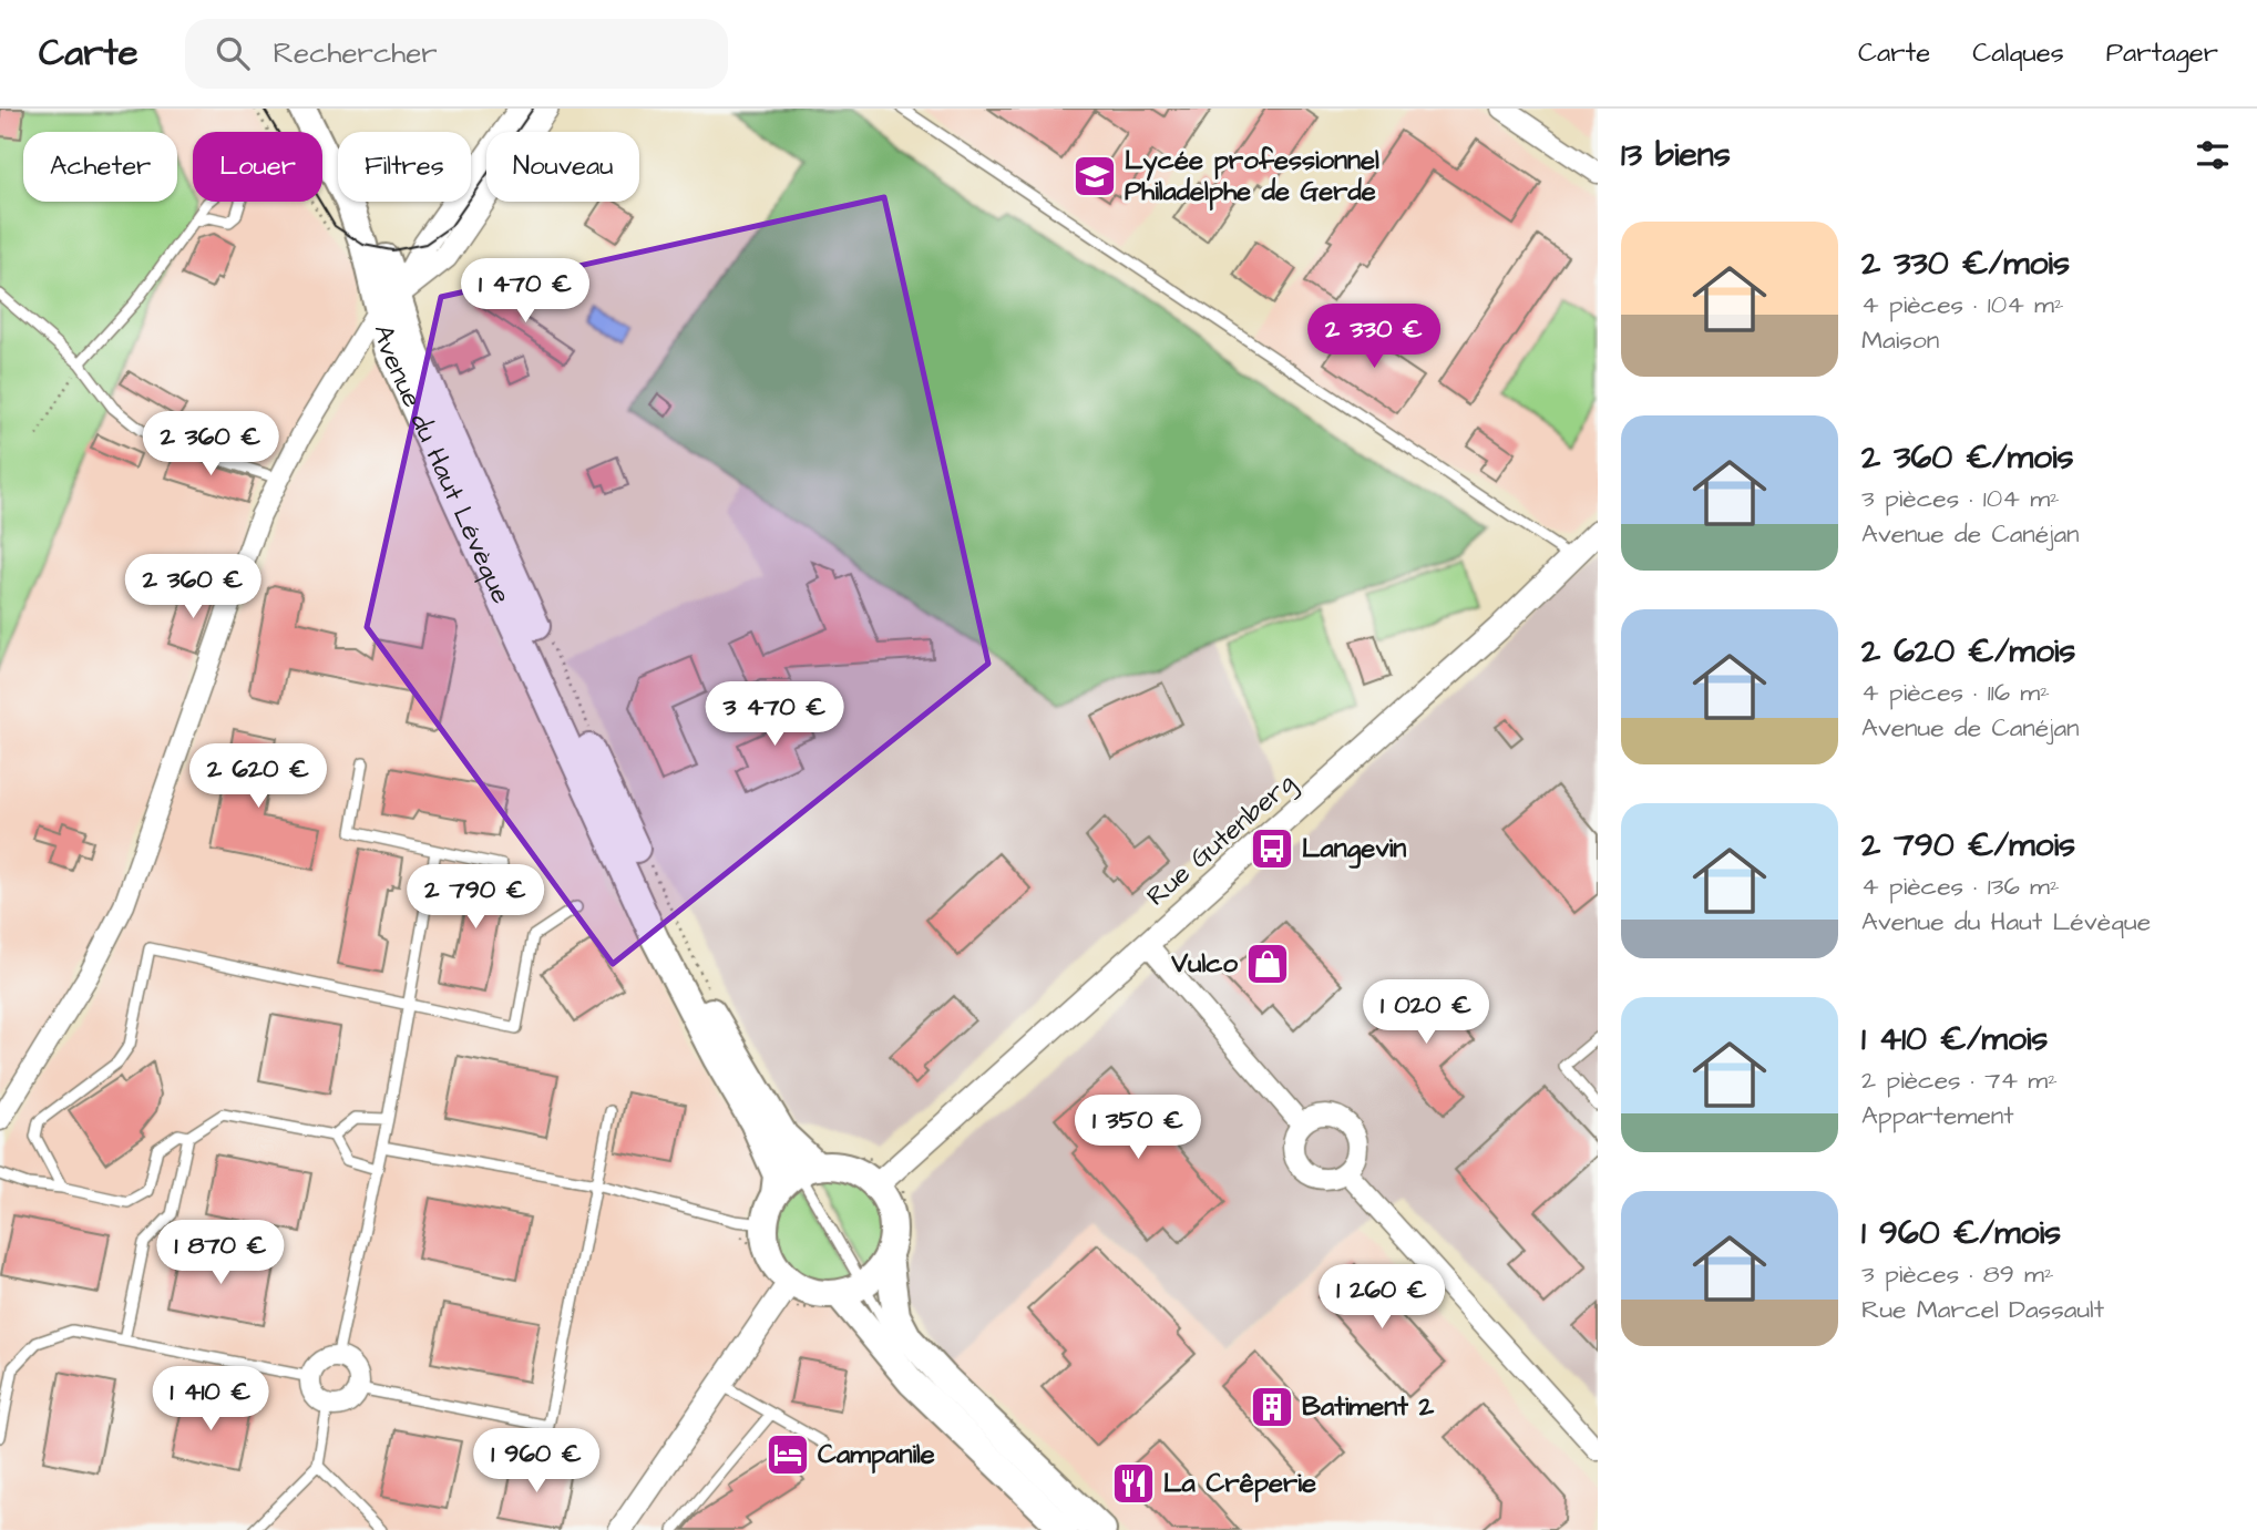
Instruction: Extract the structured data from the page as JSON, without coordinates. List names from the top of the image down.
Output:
{
  "streets": {
    "main road": ["Avenue du Haut Lévèque"],
    "street": ["Rue Gutenberg"]
  },
  "places": {
    "school or university": ["Lycée professionnel Philadelphe de Gerde"],
    "bus stop": ["Langevin"],
    "shop": ["Vulco"],
    "building": ["Batiment 2"],
    "hotel": ["Campanile"],
    "restaurant": ["La Crêperie"]
  },
  "page": {
    "header": "Carte",
    "search": "Rechercher",
    "nav": ["Carte", "Calques", "Partager"],
    "heading": "13 biens",
    "chip": [
      "Acheter",
      "Louer",
      "Filtres",
      "Nouveau"
    ],
    "list": [
      {
        "name": "2 330 €/mois",
        "note": "4 pièces · 104 m² · Maison"
      },
      {
        "name": "2 360 €/mois",
        "note": "3 pièces · 104 m² · Avenue de Canéjan"
      },
      {
        "name": "2 620 €/mois",
        "note": "4 pièces · 116 m² · Avenue de Canéjan"
      },
      {
        "name": "2 790 €/mois",
        "note": "4 pièces · 136 m² · Avenue du Haut Lévèque"
      },
      {
        "name": "1 410 €/mois",
        "note": "2 pièces · 74 m² · Appartement"
      },
      {
        "name": "1 960 €/mois",
        "note": "3 pièces · 89 m² · Rue Marcel Dassault"
      }
    ],
    "price": [
      "1 470 €",
      "2 330 €",
      "2 360 €",
      "2 360 €",
      "3 470 €",
      "2 620 €",
      "2 790 €",
      "1 020 €",
      "1 350 €",
      "1 870 €",
      "1 260 €",
      "1 410 €",
      "1 960 €"
    ]
  }
}
